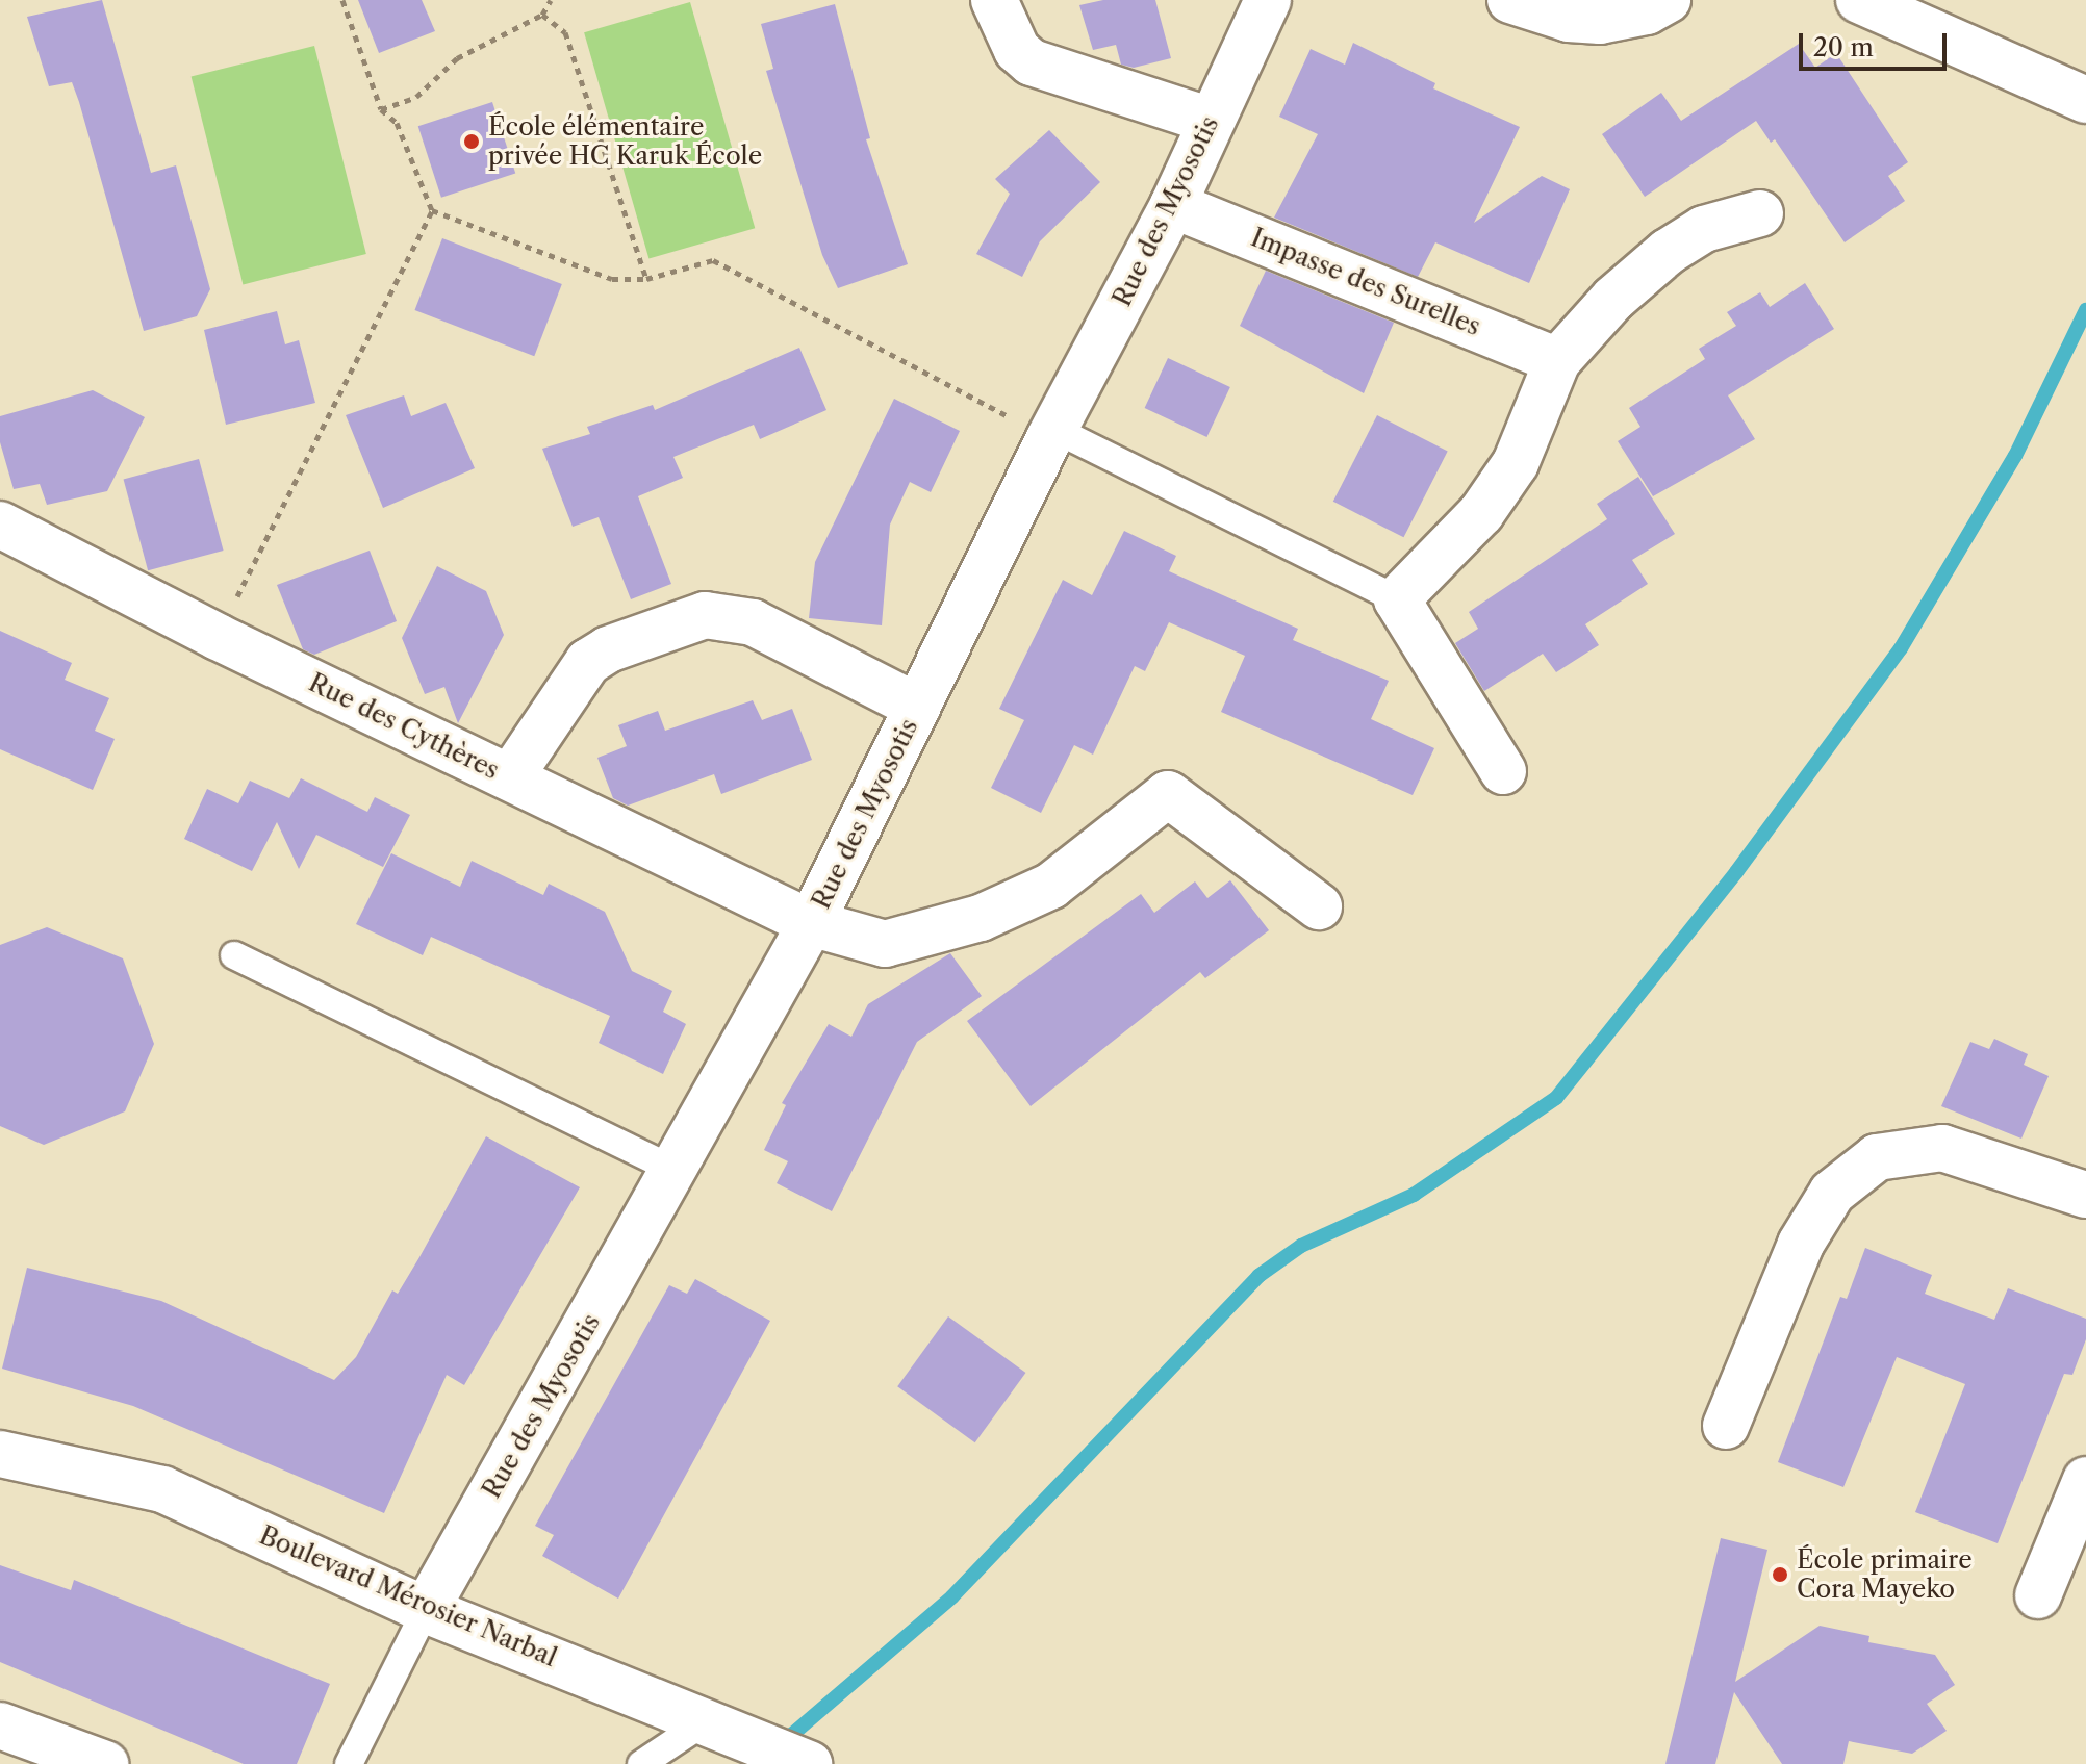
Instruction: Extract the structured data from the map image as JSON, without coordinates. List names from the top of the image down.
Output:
{
  "streets": {
    "street": [
      "Rue des Myosotis",
      "Impasse des Surelles",
      "Rue des Cythères",
      "Boulevard Mérosier Narbal"
    ]
  },
  "crossings": [
    ["Rue des Myosotis", "Impasse des Surelles"],
    ["Rue des Myosotis", "Rue des Cythères"],
    ["Rue des Myosotis", "Boulevard Mérosier Narbal"]
  ],
  "places": ["École élémentaire privée HC Karuk École", "École primaire Cora Mayeko"],
  "scale_bar": "20 m"
}
